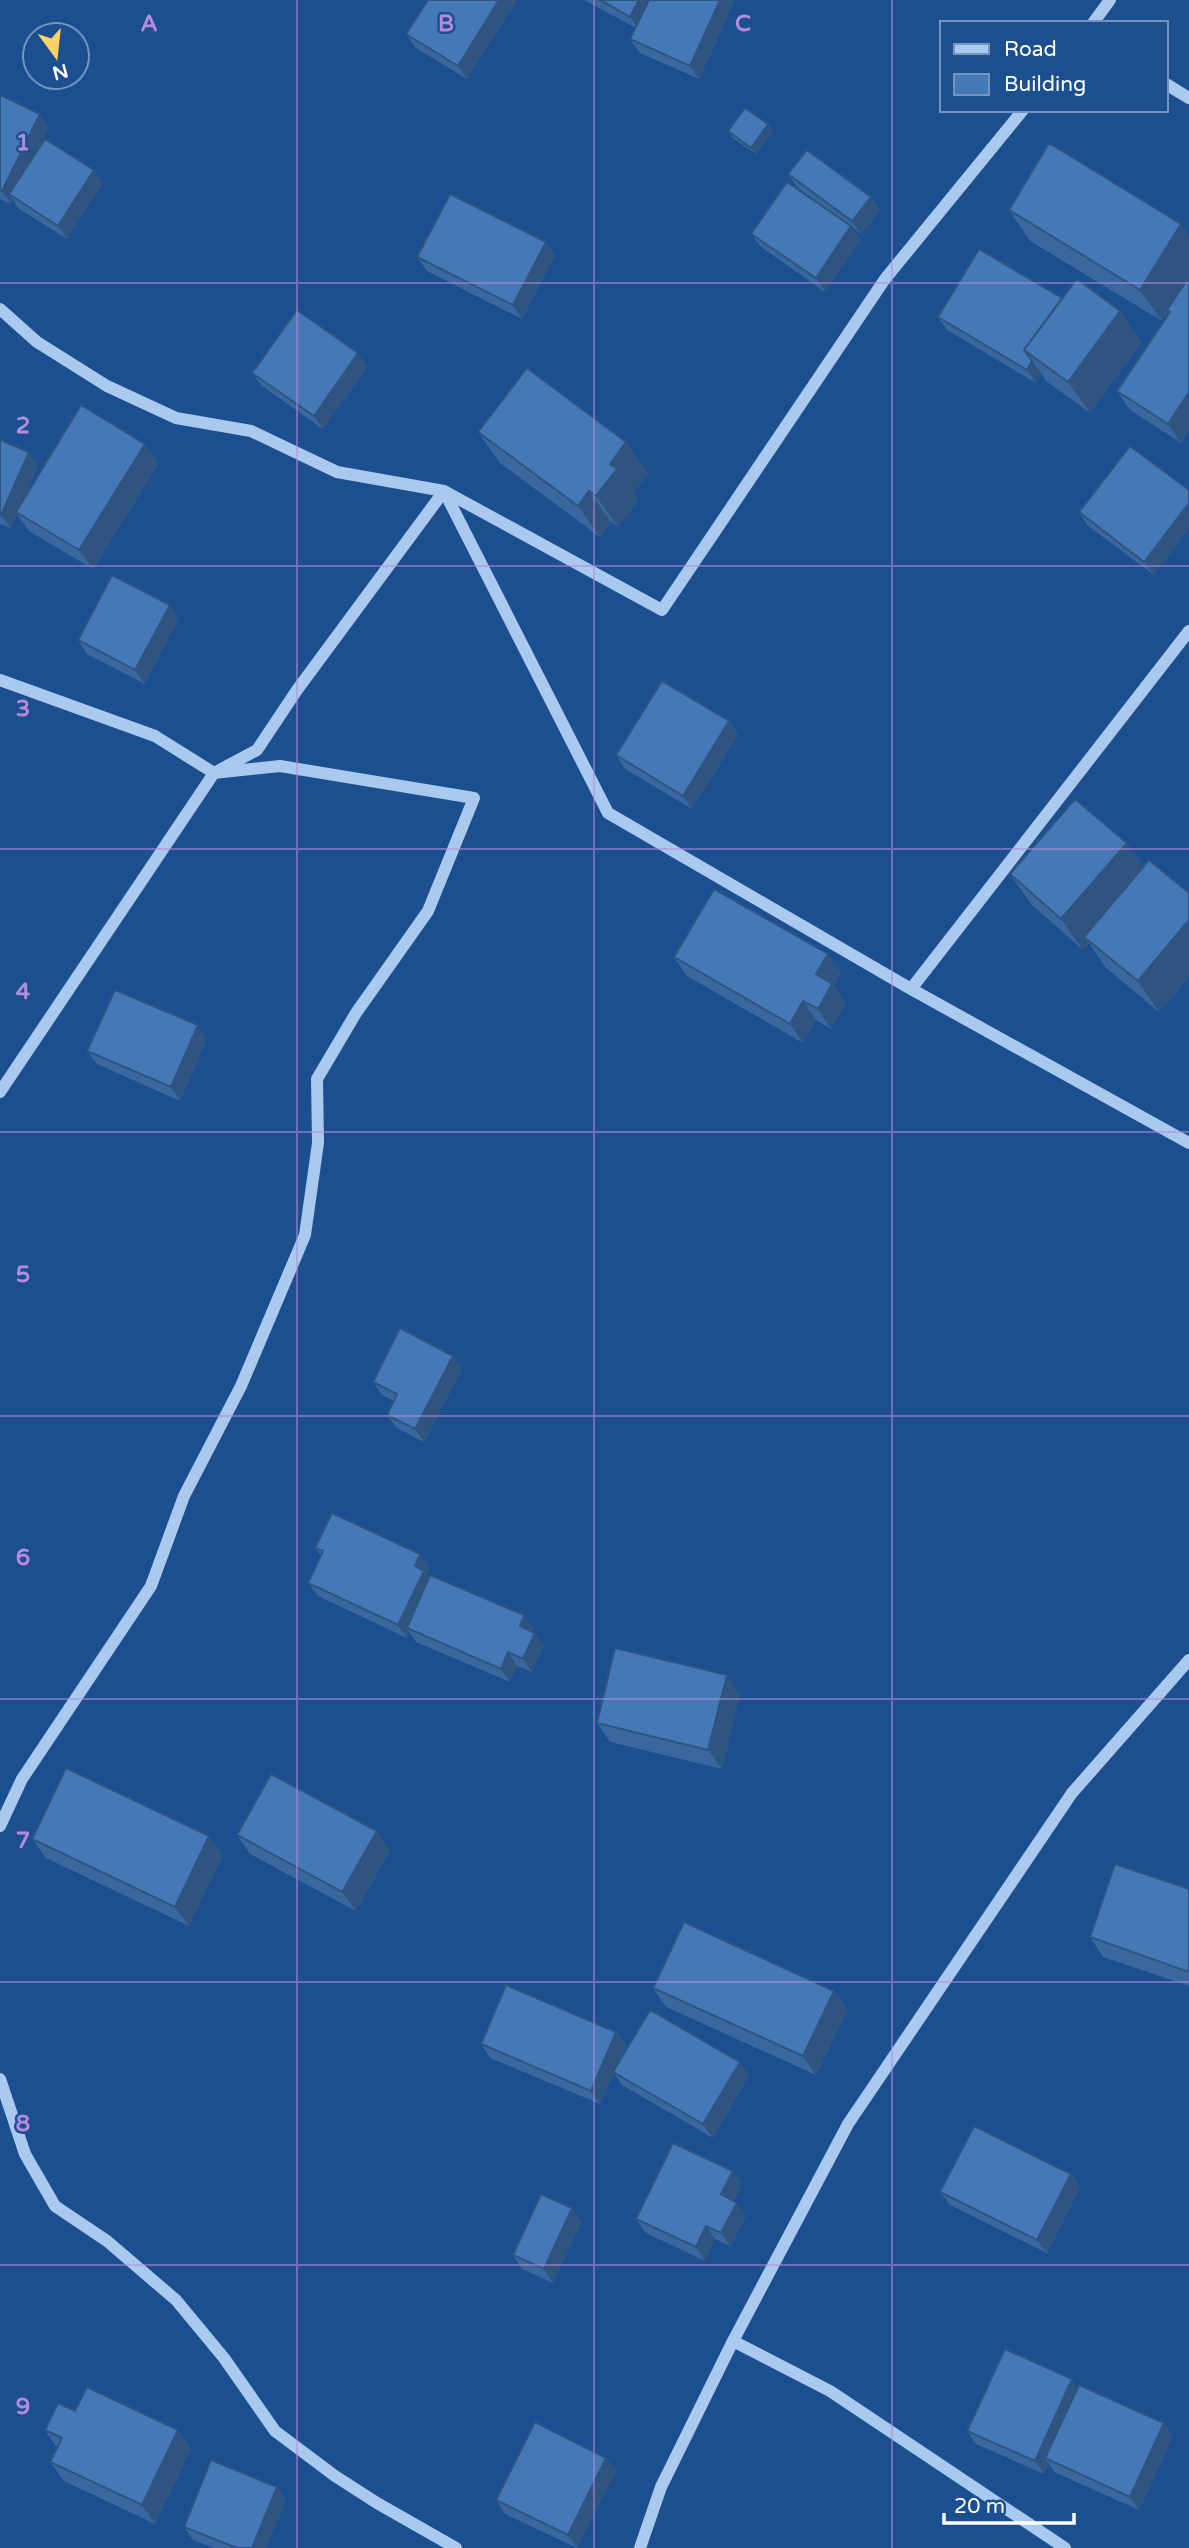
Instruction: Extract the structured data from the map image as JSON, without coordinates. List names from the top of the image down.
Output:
{
  "legend": ["Road", "Building"],
  "scale_bar": "20 m",
  "north": "bottom",
  "grid": {
    "columns": ["A", "B", "C"],
    "rows": [
      "1",
      "2",
      "3",
      "4",
      "5",
      "6",
      "7",
      "8",
      "9"
    ]
  }
}
